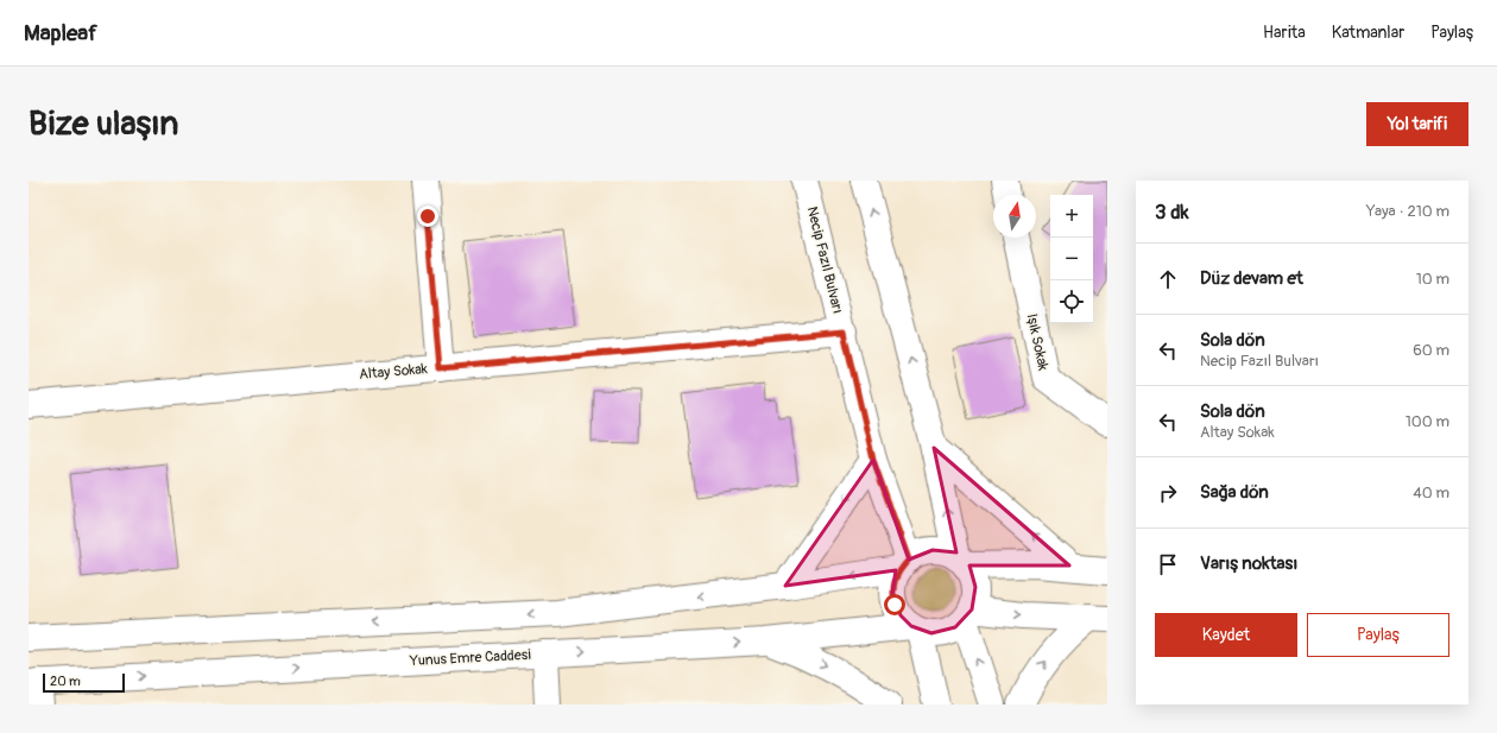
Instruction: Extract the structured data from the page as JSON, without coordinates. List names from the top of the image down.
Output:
{
  "streets": {
    "street": [
      "Necip Fazıl Bulvarı",
      "Işık Sokak",
      "Altay Sokak",
      "Yunus Emre Caddesi"
    ]
  },
  "crossings": [
    ["Necip Fazıl Bulvarı", "Altay Sokak"],
    ["Necip Fazıl Bulvarı", "Yunus Emre Caddesi"]
  ],
  "scale_bar": "20 m",
  "north": "top",
  "page": {
    "header": "Mapleaf",
    "nav": ["Harita", "Katmanlar", "Paylaş"],
    "buttons": [
      "Yol tarifi",
      ["Kaydet", "Paylaş"]
    ],
    "title": "Bize ulaşın",
    "heading": ["3 dk", "Yaya · 210 m"],
    "map_buttons": ["+", "−"],
    "list": [
      ["Düz devam et", "10 m"],
      ["Sola dön", "Necip Fazıl Bulvarı", "60 m"],
      ["Sola dön", "Altay Sokak", "100 m"],
      ["Sağa dön", "40 m"],
      "Varış noktası"
    ],
    "scale": "20 m"
  }
}
